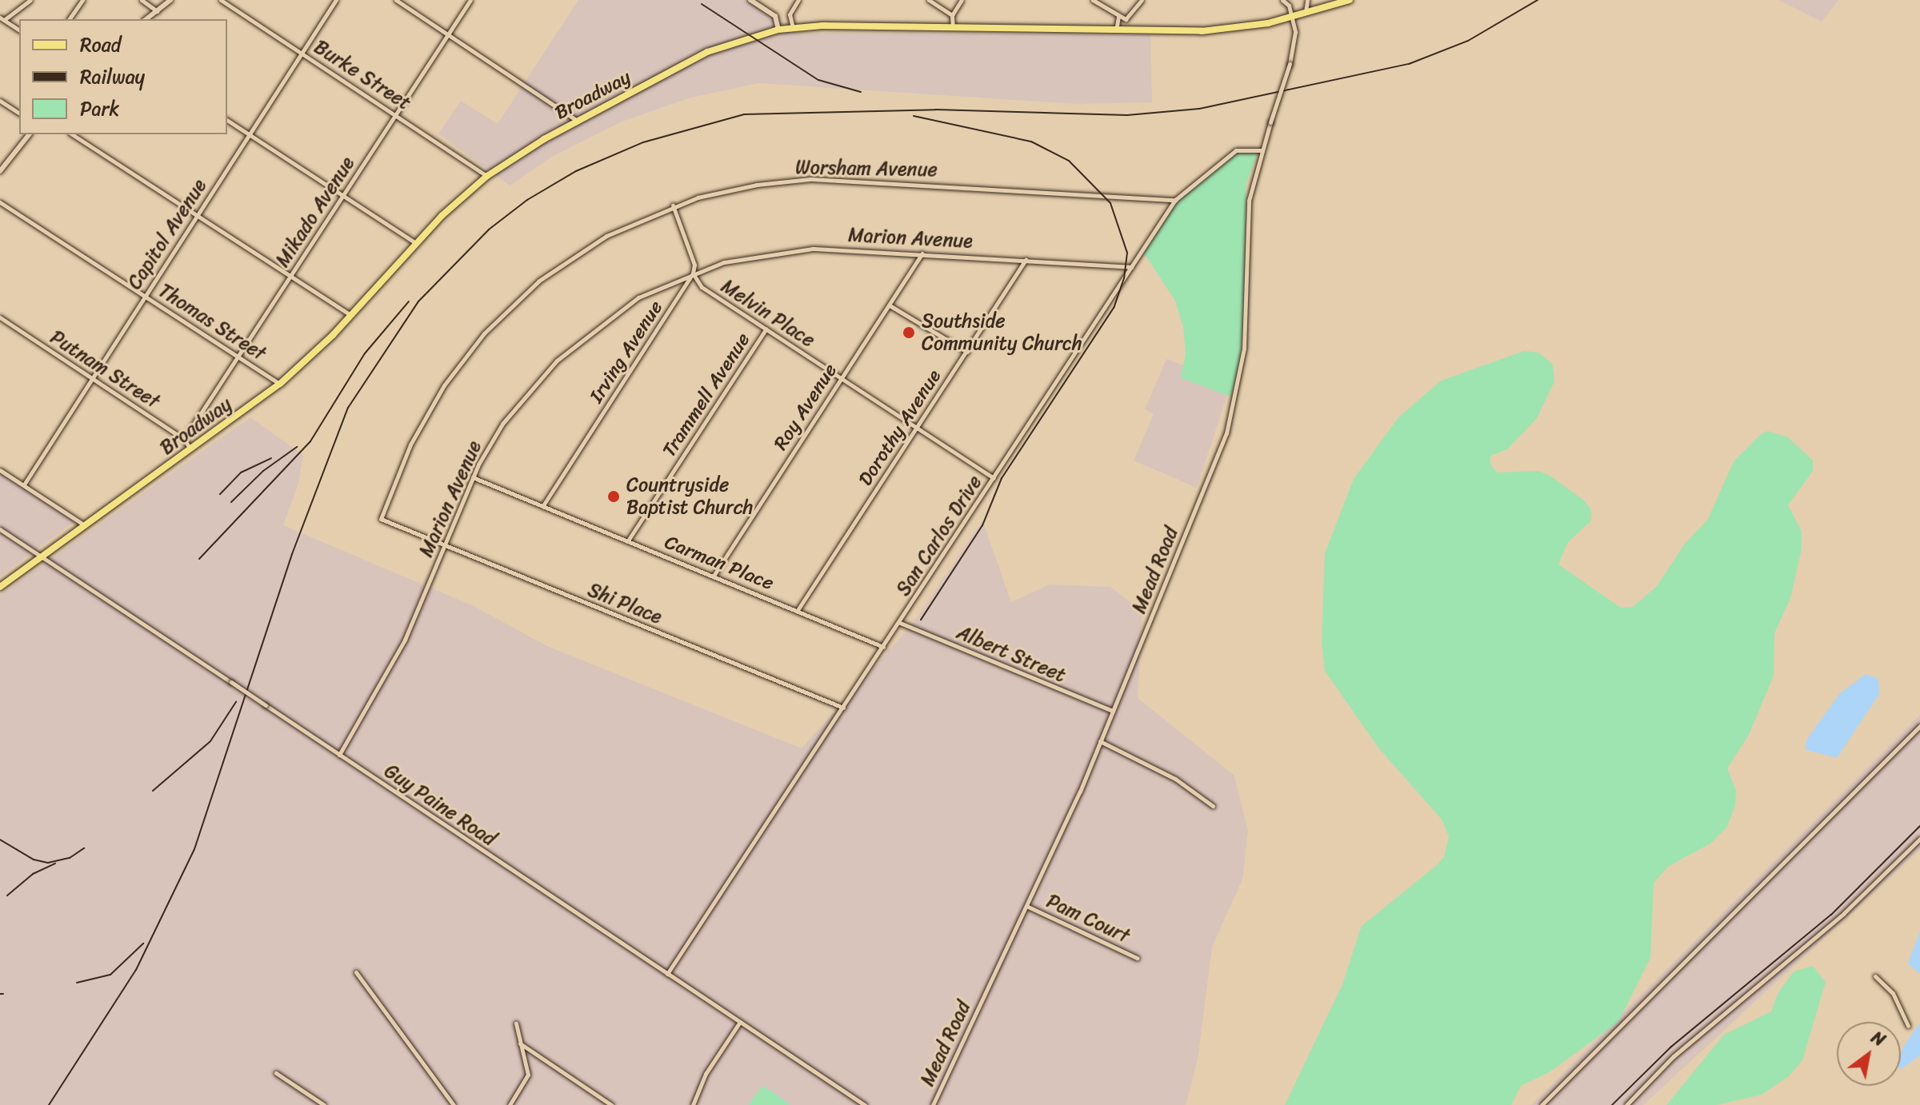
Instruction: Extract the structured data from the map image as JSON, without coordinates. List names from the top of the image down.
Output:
{
  "streets": {
    "main road": ["Broadway"],
    "street": [
      "Burke Street",
      "Worsham Avenue",
      "Mikado Avenue",
      "Capitol Avenue",
      "Marion Avenue",
      "Melvin Place",
      "Thomas Street",
      "Irving Avenue",
      "Putnam Street",
      "Trammell Avenue",
      "Roy Avenue",
      "Dorothy Avenue",
      "San Carlos Drive",
      "Carman Place",
      "Mead Road",
      "Shi Place",
      "Albert Street",
      "Guy Paine Road",
      "Pam Court"
    ]
  },
  "crossings": [
    ["Burke Street", "Broadway"],
    ["Burke Street", "Mikado Avenue"],
    ["Burke Street", "Capitol Avenue"],
    ["Broadway", "Thomas Street"],
    ["Broadway", "Putnam Street"],
    ["Broadway", "Mead Road"],
    ["Broadway", "Guy Paine Road"],
    ["Worsham Avenue", "San Carlos Drive"],
    ["Worsham Avenue", "Shi Place"],
    ["Mikado Avenue", "Thomas Street"],
    ["Mikado Avenue", "Putnam Street"],
    ["Capitol Avenue", "Thomas Street"],
    ["Capitol Avenue", "Putnam Street"],
    ["Marion Avenue", "Melvin Place"],
    ["Marion Avenue", "Irving Avenue"],
    ["Marion Avenue", "Roy Avenue"],
    ["Marion Avenue", "Dorothy Avenue"],
    ["Marion Avenue", "San Carlos Drive"],
    ["Marion Avenue", "Carman Place"],
    ["Marion Avenue", "Shi Place"],
    ["Marion Avenue", "Guy Paine Road"],
    ["Melvin Place", "Irving Avenue"],
    ["Melvin Place", "Trammell Avenue"],
    ["Melvin Place", "Roy Avenue"],
    ["Melvin Place", "Dorothy Avenue"],
    ["Melvin Place", "San Carlos Drive"],
    ["Irving Avenue", "Carman Place"],
    ["Trammell Avenue", "Carman Place"],
    ["Roy Avenue", "Carman Place"],
    ["Dorothy Avenue", "Carman Place"],
    ["San Carlos Drive", "Carman Place"],
    ["San Carlos Drive", "Mead Road"],
    ["San Carlos Drive", "Shi Place"],
    ["San Carlos Drive", "Albert Street"],
    ["San Carlos Drive", "Guy Paine Road"],
    ["Mead Road", "Albert Street"],
    ["Mead Road", "Pam Court"]
  ],
  "places": ["Southside Community Church", "Countryside Baptist Church"],
  "legend": ["Road", "Railway", "Park"],
  "north": "top right"
}
